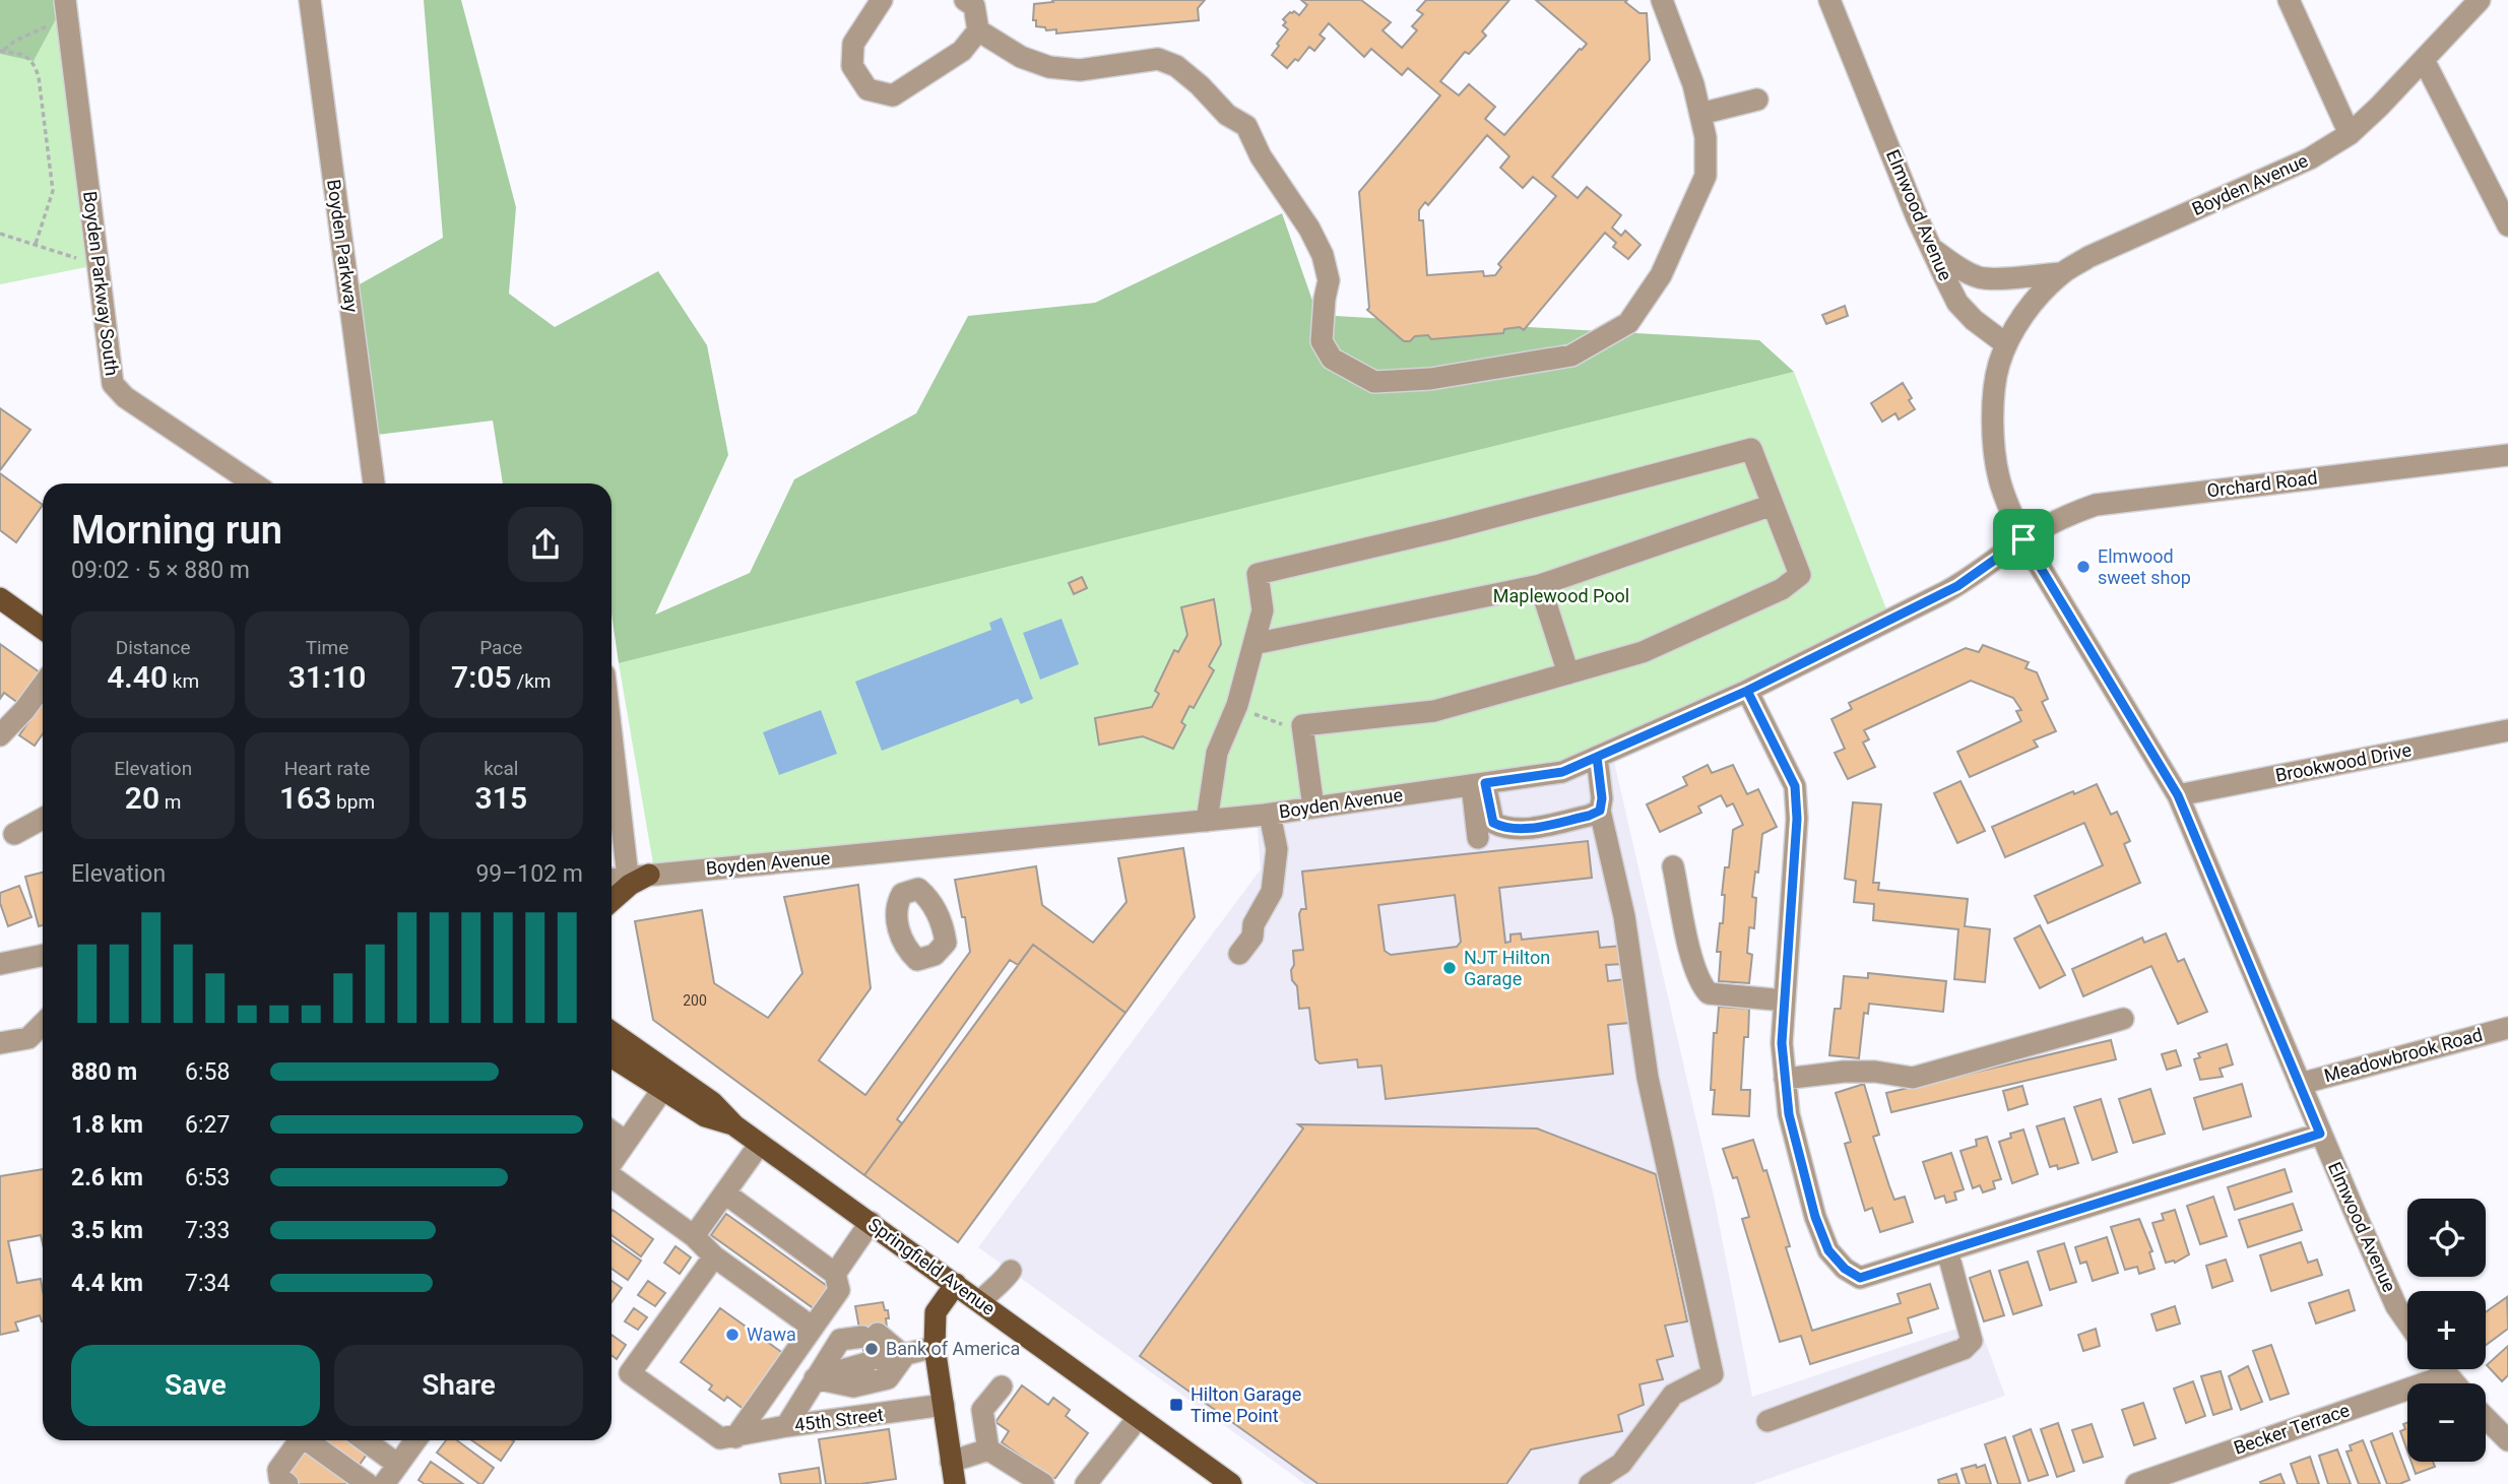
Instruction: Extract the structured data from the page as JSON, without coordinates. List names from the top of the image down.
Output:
{
  "streets": {
    "main road": ["Springfield Avenue"],
    "street": [
      "Boyden Avenue",
      "Elmwood Avenue",
      "Boyden Parkway",
      "Boyden Parkway South",
      "Orchard Road",
      "Brookwood Drive",
      "Meadowbrook Road",
      "45th Street",
      "Becker Terrace"
    ]
  },
  "crossings": [
    ["Boyden Avenue", "Elmwood Avenue"],
    ["Boyden Avenue", "Orchard Road"],
    ["Elmwood Avenue", "Orchard Road"],
    ["Elmwood Avenue", "Brookwood Drive"],
    ["Elmwood Avenue", "Meadowbrook Road"]
  ],
  "parks": ["Maplewood Pool"],
  "places": {
    "other": [
      "Elmwood sweet shop",
      "NJT Hilton Garage",
      "Wawa",
      "Bank of America"
    ],
    "transit": ["Hilton Garage Time Point"]
  },
  "house_numbers": ["200"],
  "page": {
    "heading": ["Morning run", "09:02 · 5 × 880 m"],
    "stats": [
      ["Distance", "4.40 km"],
      ["Time", "31:10"],
      ["Pace", "7:05 /km"],
      ["Elevation", "20 m"],
      ["Heart rate", "163 bpm"],
      ["kcal", "315"]
    ],
    "chart": ["Elevation", "99–102 m"],
    "list": [
      {
        "name": "880 m",
        "note": "6:58"
      },
      {
        "name": "1.8 km",
        "note": "6:27"
      },
      {
        "name": "2.6 km",
        "note": "6:53"
      },
      {
        "name": "3.5 km",
        "note": "7:33"
      },
      {
        "name": "4.4 km",
        "note": "7:34"
      }
    ],
    "map_buttons": ["+", "−"],
    "buttons": ["Save", "Share"]
  }
}
